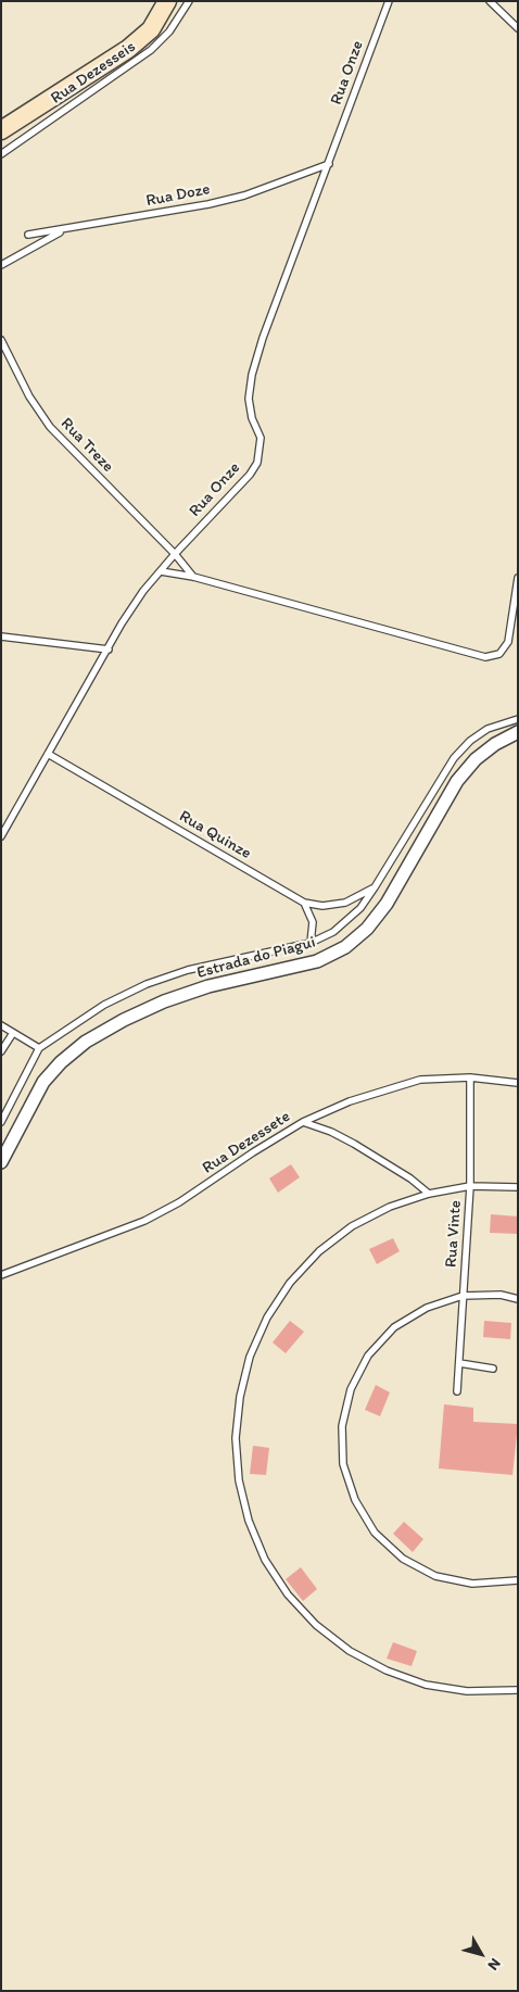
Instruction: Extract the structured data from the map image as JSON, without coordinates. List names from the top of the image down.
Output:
{
  "streets": {
    "street": ["Estrada do Piagui"],
    "lane": [
      "Rua Dezesseis",
      "Rua Onze",
      "Rua Doze",
      "Rua Treze",
      "Rua Quinze",
      "Rua Dezessete",
      "Rua Vinte"
    ]
  },
  "crossings": [
    ["Rua Onze", "Rua Doze"],
    ["Rua Onze", "Rua Treze"],
    ["Rua Onze", "Rua Quinze"],
    ["Rua Dezessete", "Rua Vinte"]
  ],
  "north": "bottom right"
}
